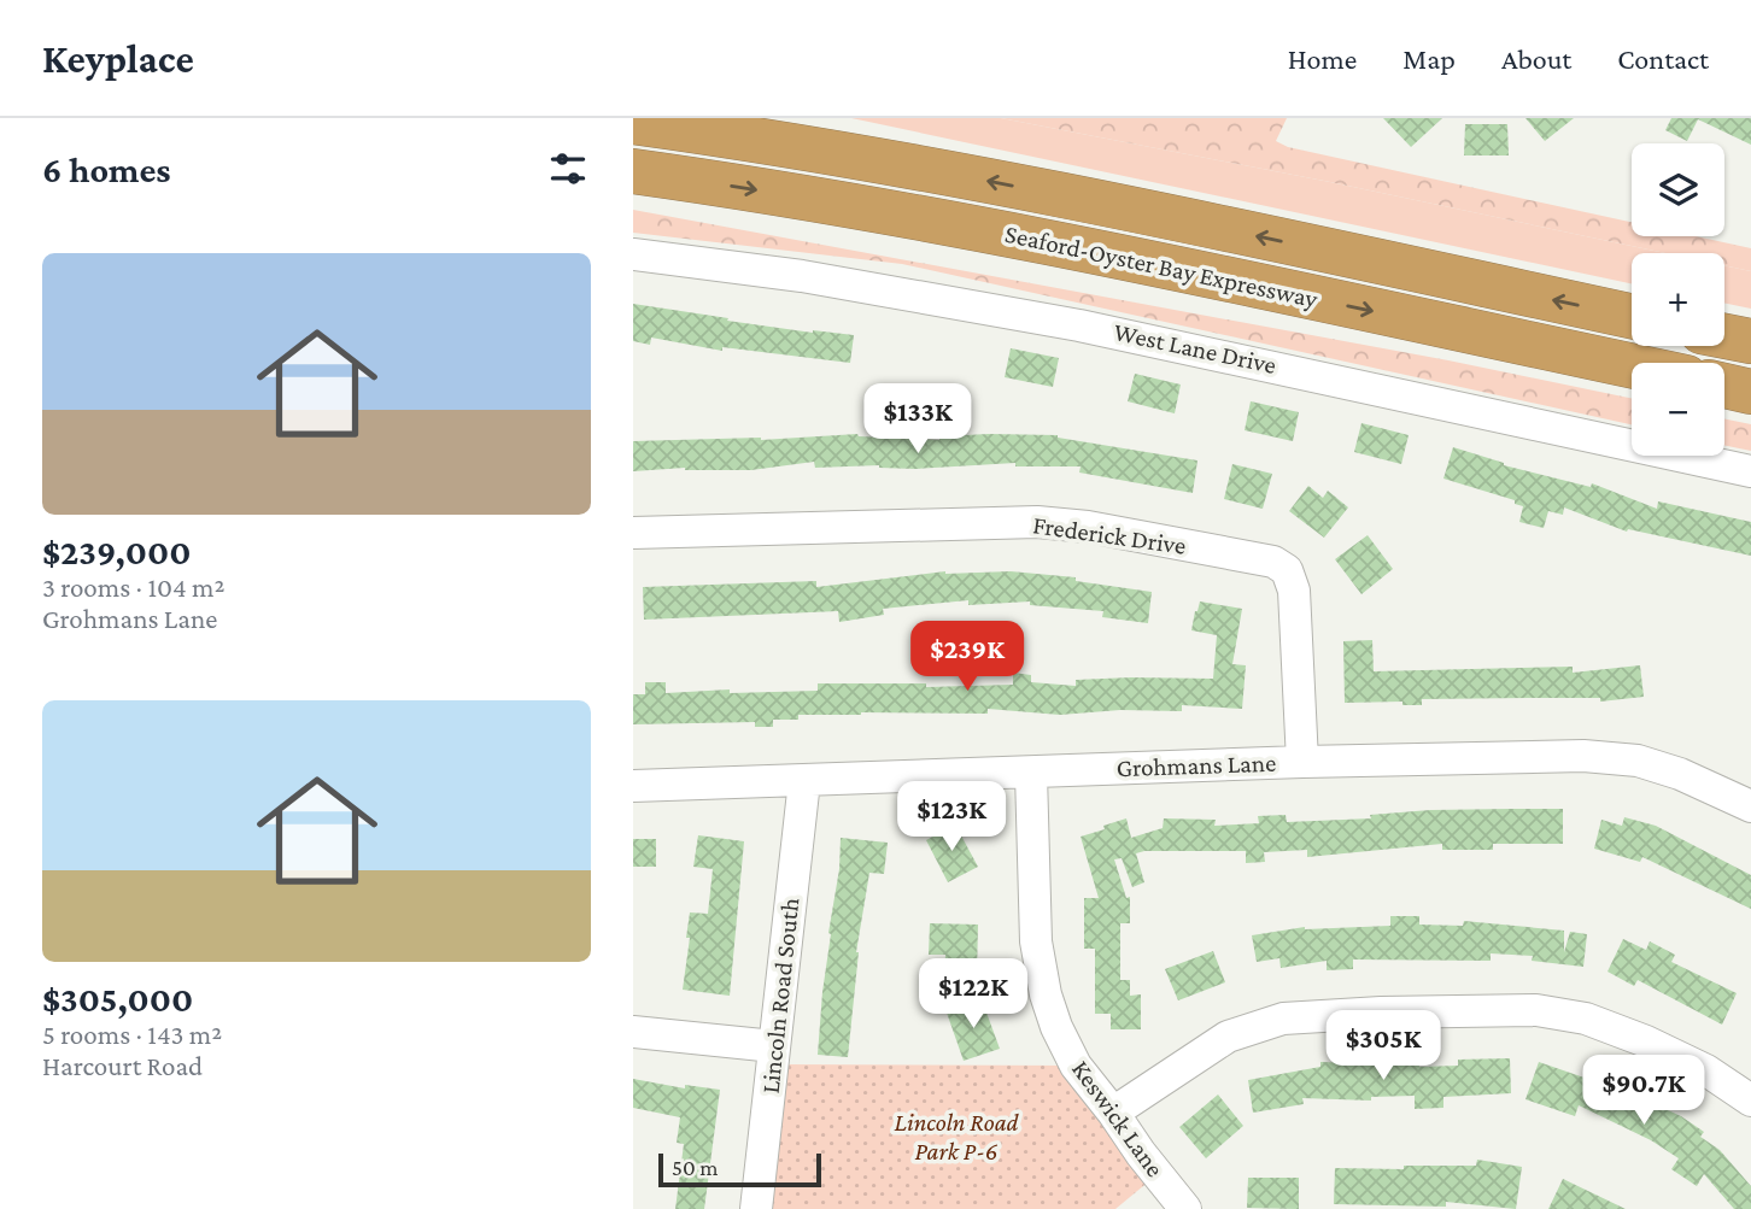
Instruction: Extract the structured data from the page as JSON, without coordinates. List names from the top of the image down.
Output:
{
  "streets": {
    "highway": ["Seaford-Oyster Bay Expressway"],
    "street": [
      "West Lane Drive",
      "Frederick Drive",
      "Grohmans Lane",
      "Lincoln Road South",
      "Keswick Lane"
    ]
  },
  "crossings": [
    ["Frederick Drive", "Grohmans Lane"],
    ["Grohmans Lane", "Lincoln Road South"],
    ["Grohmans Lane", "Keswick Lane"]
  ],
  "parks": ["Lincoln Road Park P-6"],
  "scale_bar": "50 m",
  "page": {
    "header": "Keyplace",
    "nav": [
      "Home",
      "Map",
      "About",
      "Contact"
    ],
    "heading": "6 homes",
    "map_buttons": ["+", "−"],
    "list": [
      {
        "name": "$239,000",
        "note": "3 rooms · 104 m² · Grohmans Lane"
      },
      {
        "name": "$305,000",
        "note": "5 rooms · 143 m² · Harcourt Road"
      }
    ],
    "price": [
      "$133K",
      "$239K",
      "$123K",
      "$122K",
      "$305K",
      "$90.7K"
    ],
    "scale": "50 m"
  }
}
